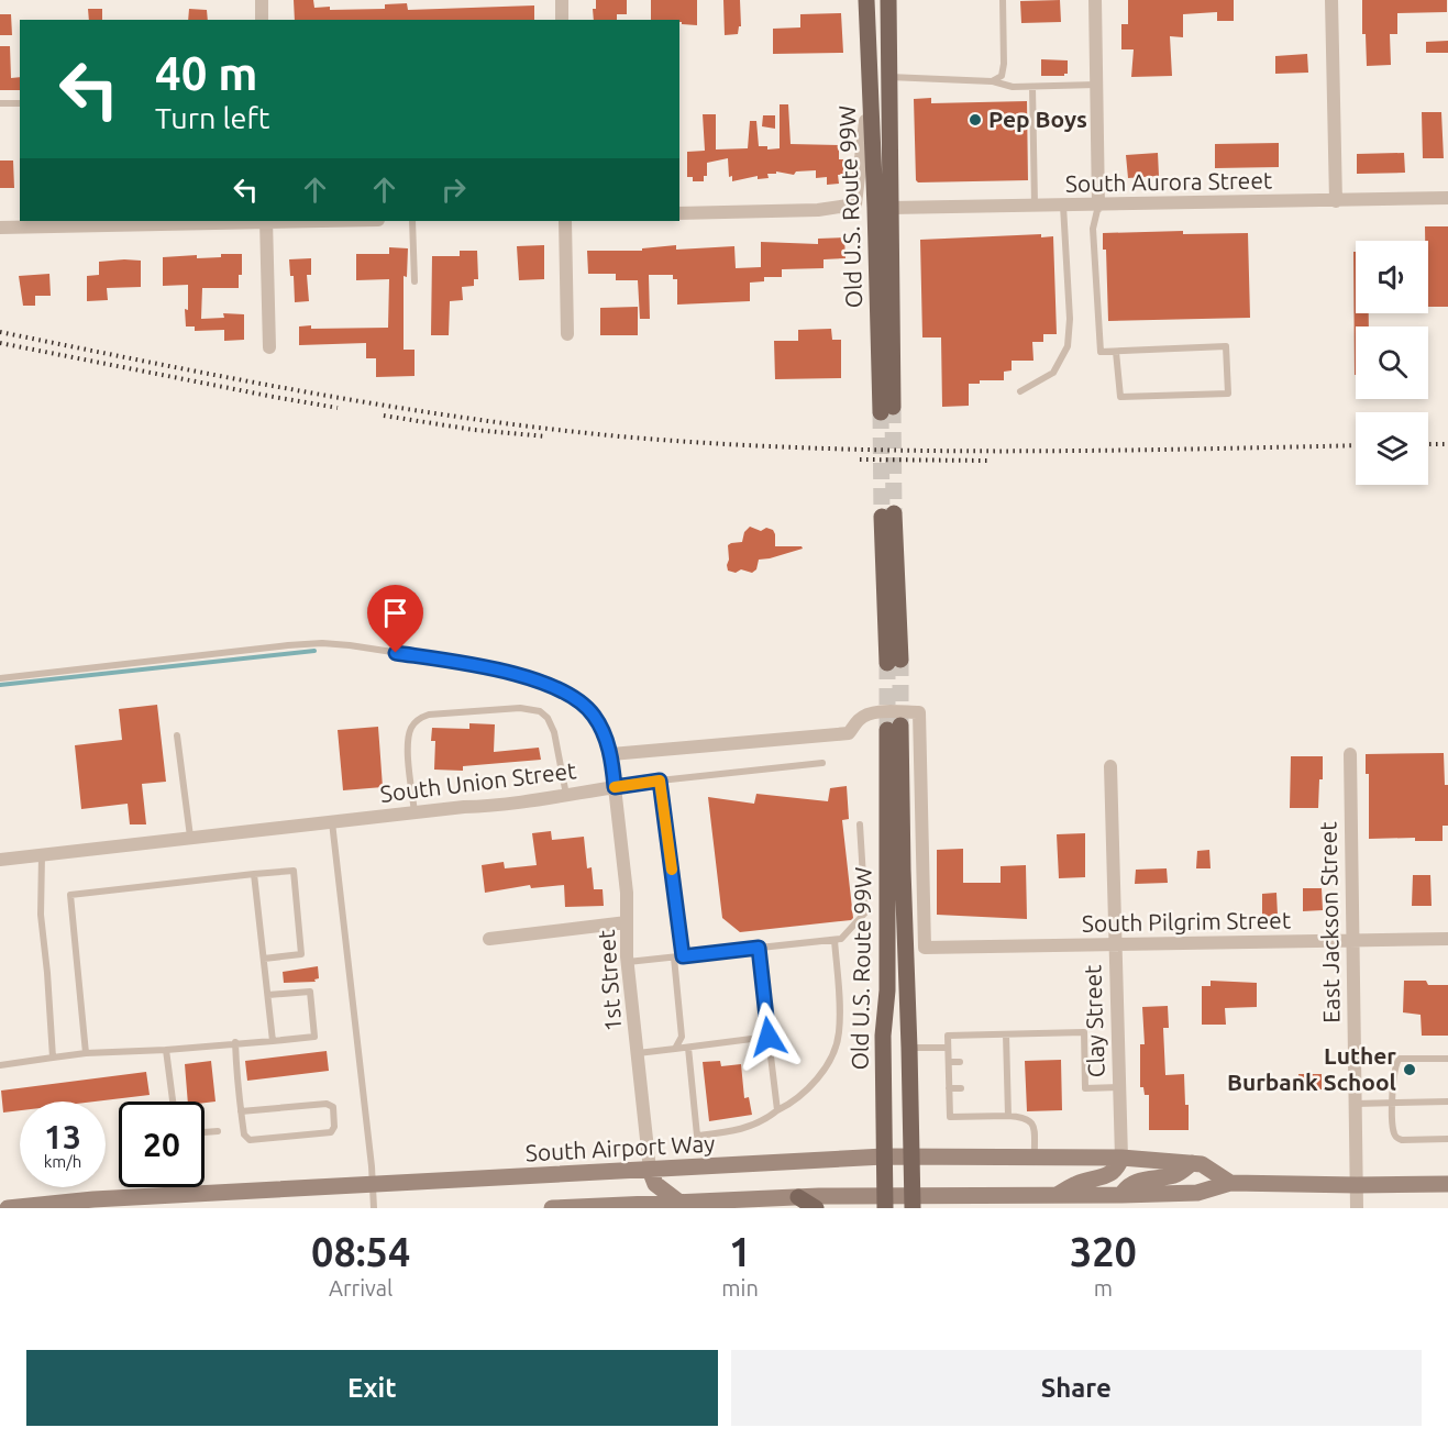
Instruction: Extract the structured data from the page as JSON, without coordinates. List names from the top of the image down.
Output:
{
  "streets": {
    "main road": ["Old U.S. Route 99W", "South Airport Way"],
    "street": [
      "South Aurora Street",
      "South Union Street",
      "South Pilgrim Street",
      "East Jackson Street",
      "1st Street",
      "Clay Street"
    ]
  },
  "crossings": [
    ["South Aurora Street", "Old U.S. Route 99W"],
    ["Old U.S. Route 99W", "South Airport Way"],
    ["South Union Street", "1st Street"],
    ["South Pilgrim Street", "East Jackson Street"],
    ["South Pilgrim Street", "Clay Street"],
    ["1st Street", "South Airport Way"],
    ["Clay Street", "South Airport Way"]
  ],
  "places": ["Pep Boys", "Luther Burbank School"],
  "page": {
    "turn": ["40 m", "Turn left"],
    "speed": "13 km/h",
    "limit": "20",
    "eta": [
      "08:54",
      "Arrival",
      "1",
      "min",
      "320",
      "m"
    ],
    "buttons": ["Exit", "Share"]
  }
}
